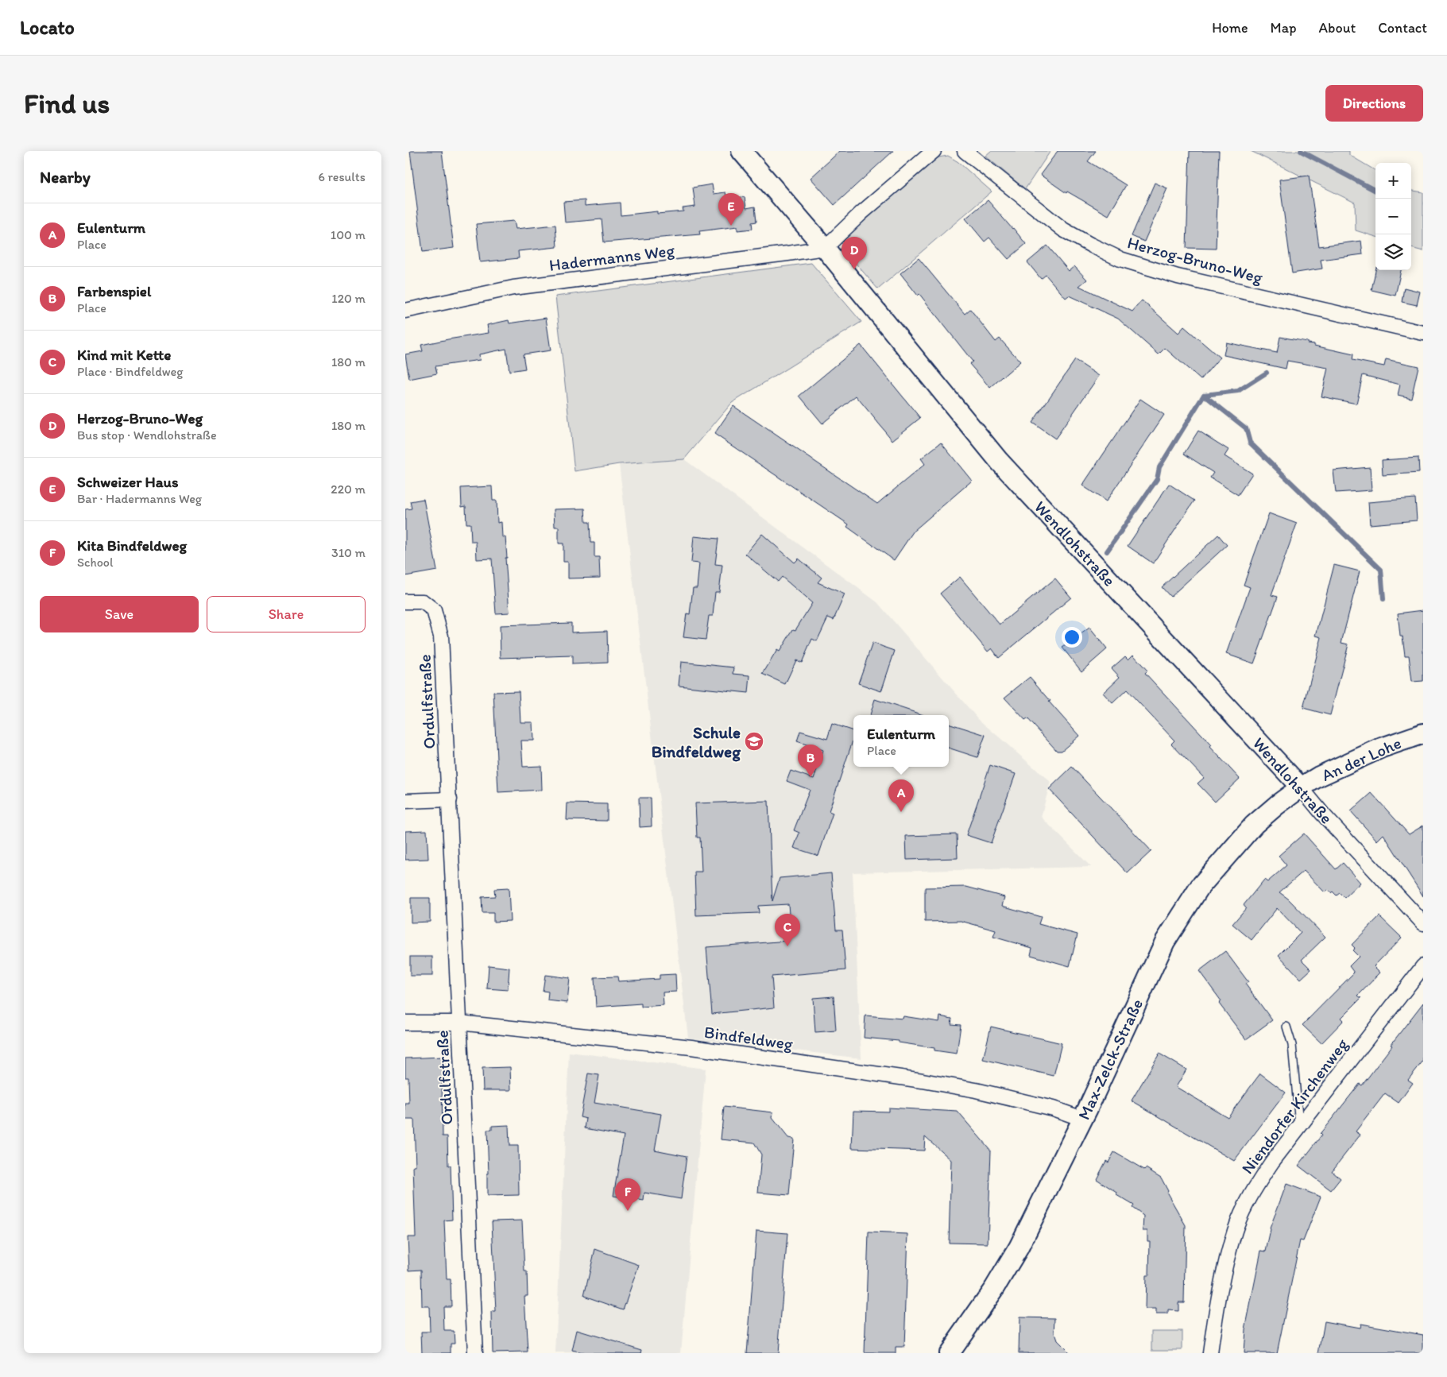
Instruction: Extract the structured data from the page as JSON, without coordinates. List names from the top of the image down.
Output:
{
  "streets": {
    "street": [
      "Hadermanns Weg",
      "Herzog-Bruno-Weg",
      "Wendlohstraße",
      "Ordulfstraße",
      "An der Lohe",
      "Bindfeldweg",
      "Max-Zelck-Straße",
      "Niendorfer Kirchenweg"
    ]
  },
  "crossings": [
    ["Hadermanns Weg", "Wendlohstraße"],
    ["Wendlohstraße", "An der Lohe"],
    ["Wendlohstraße", "Max-Zelck-Straße"],
    ["Ordulfstraße", "Bindfeldweg"],
    ["An der Lohe", "Max-Zelck-Straße"],
    ["Bindfeldweg", "Max-Zelck-Straße"]
  ],
  "places": {
    "school or university": ["Schule Bindfeldweg"]
  },
  "page": {
    "header": "Locato",
    "nav": [
      "Home",
      "Map",
      "About",
      "Contact"
    ],
    "buttons": [
      "Directions",
      ["Save", "Share"]
    ],
    "title": "Find us",
    "heading": ["Nearby", "6 results"],
    "map_buttons": ["+", "−"],
    "pins": [
      "E",
      "D",
      "B",
      "A",
      "C",
      "F"
    ],
    "list": [
      {
        "mark": "A",
        "name": "Eulenturm",
        "note": "Place",
        "value": "100 m"
      },
      {
        "mark": "B",
        "name": "Farbenspiel",
        "note": "Place",
        "value": "120 m"
      },
      {
        "mark": "C",
        "name": "Kind mit Kette",
        "note": "Place · Bindfeldweg",
        "value": "180 m"
      },
      {
        "mark": "D",
        "name": "Herzog-Bruno-Weg",
        "note": "Bus stop · Wendlohstraße",
        "value": "180 m"
      },
      {
        "mark": "E",
        "name": "Schweizer Haus",
        "note": "Bar · Hadermanns Weg",
        "value": "220 m"
      },
      {
        "mark": "F",
        "name": "Kita Bindfeldweg",
        "note": "School",
        "value": "310 m"
      }
    ],
    "popup": ["Eulenturm", "Place"]
  }
}
